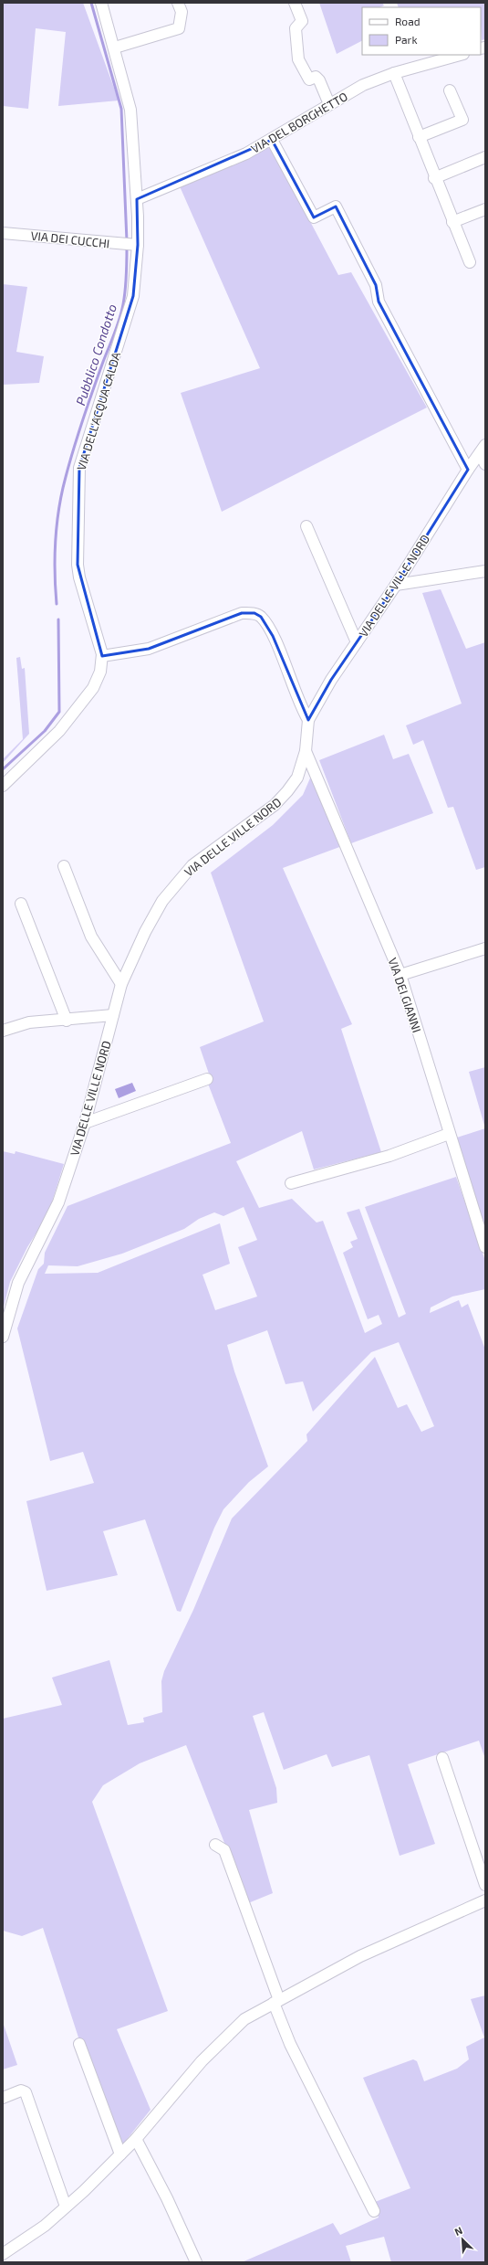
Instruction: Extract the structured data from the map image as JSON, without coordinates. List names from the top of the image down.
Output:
{
  "streets": {
    "street": [
      "VIA DEL BORGHETTO",
      "VIA DEI CUCCHI",
      "VIA DELL'ACQUA CALDA",
      "VIA DELLE VILLE NORD",
      "VIA DEI GIANNI"
    ]
  },
  "crossings": [
    ["VIA DEL BORGHETTO", "VIA DELL'ACQUA CALDA"],
    ["VIA DEI CUCCHI", "VIA DELL'ACQUA CALDA"],
    ["VIA DELLE VILLE NORD", "VIA DEI GIANNI"]
  ],
  "water": ["Pubblico Condotto"],
  "legend": ["Road", "Park"],
  "north": "top left"
}
